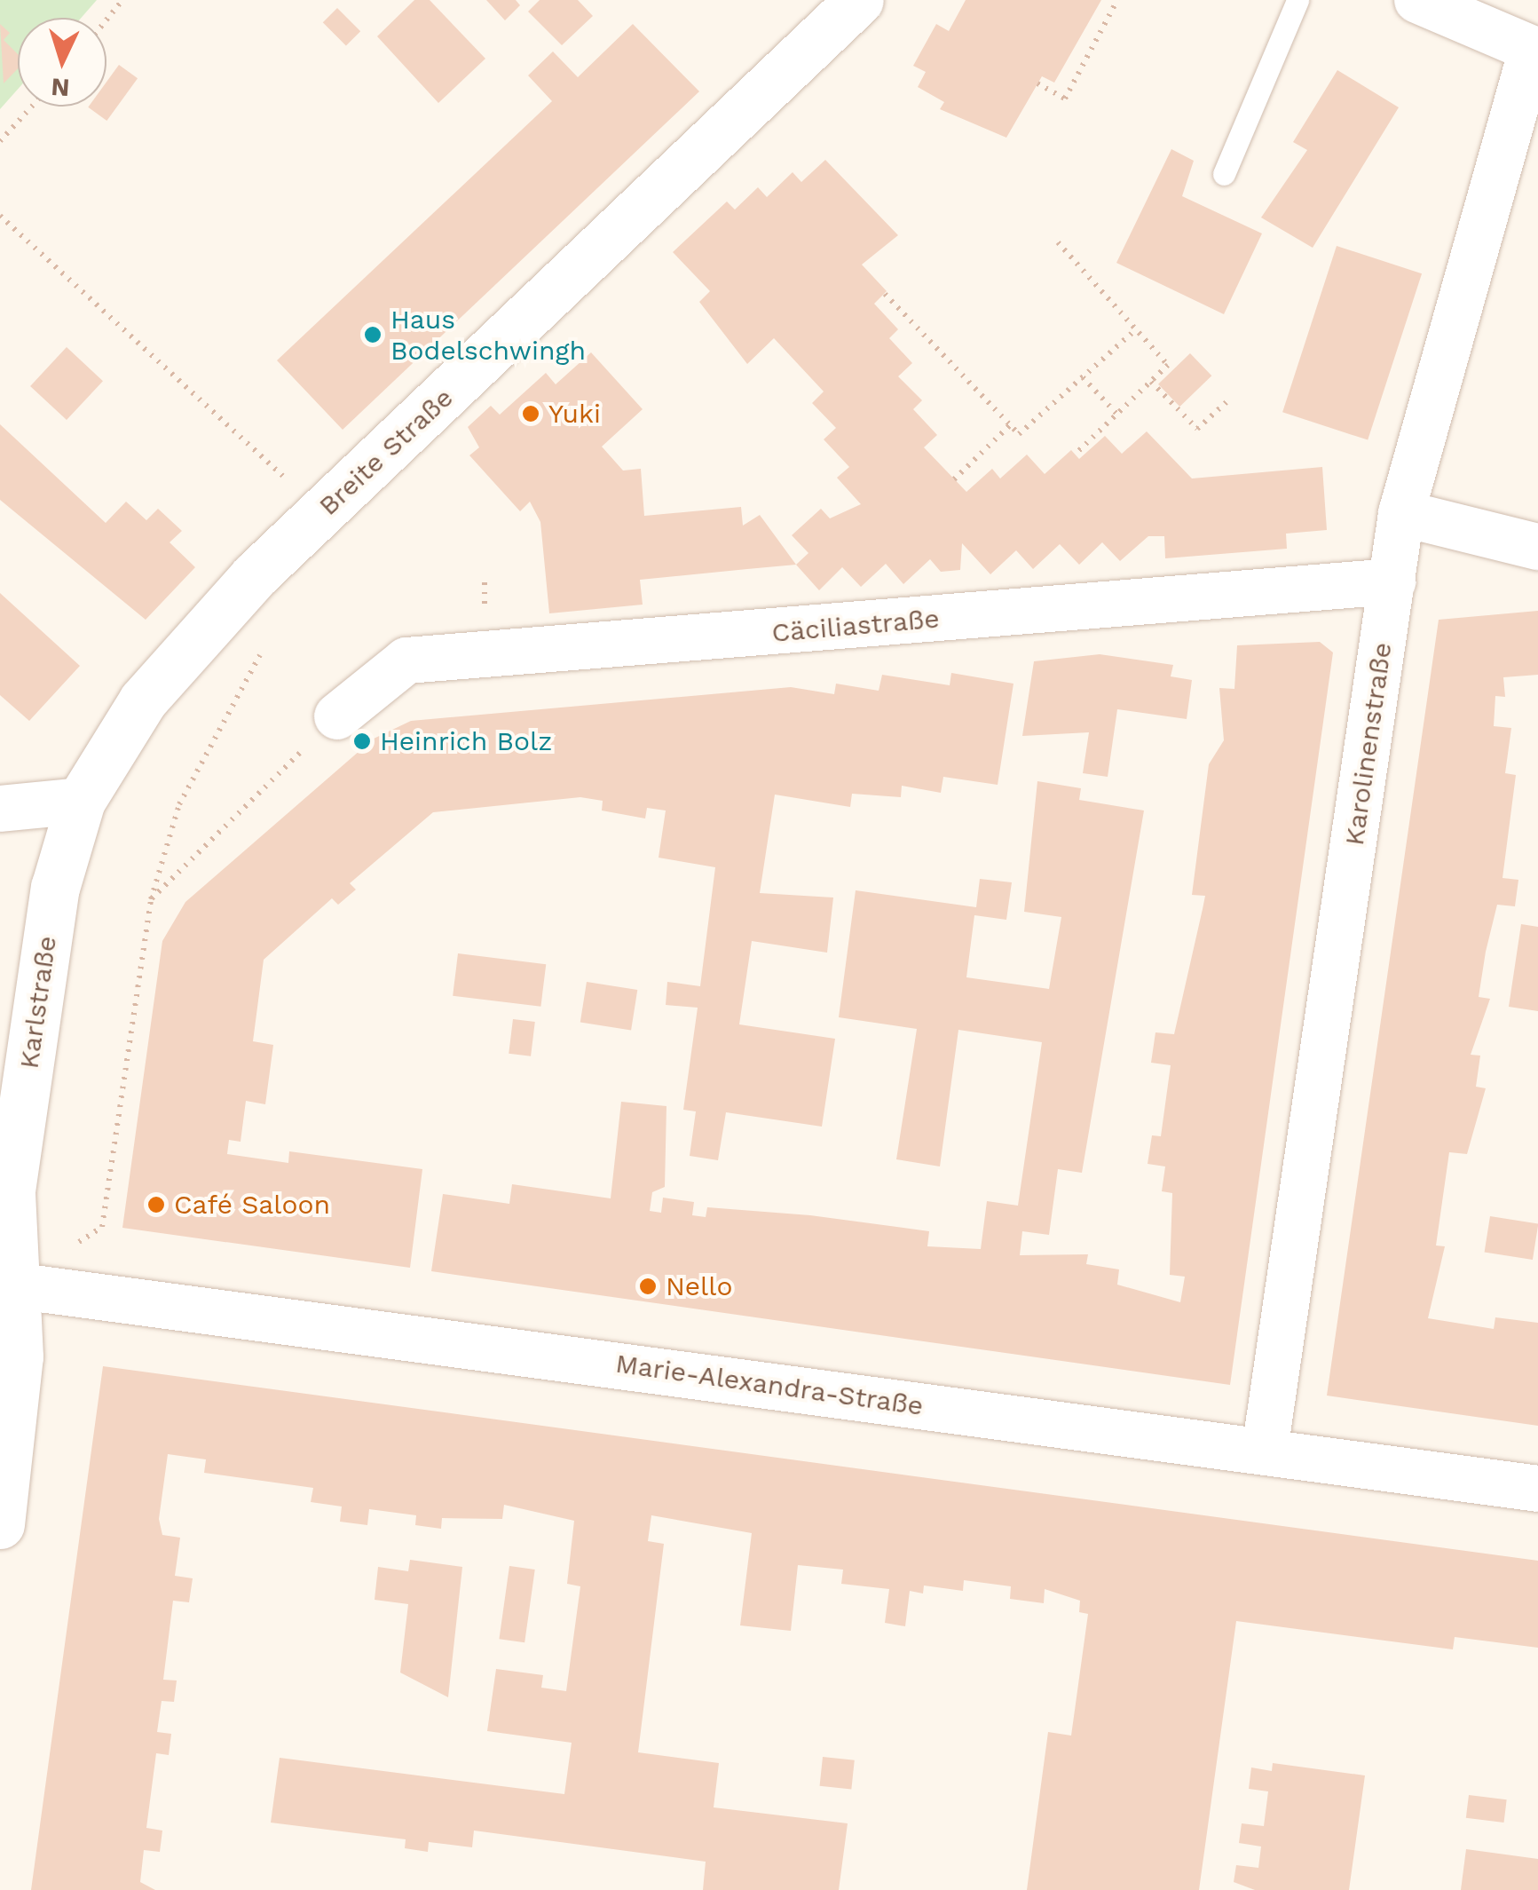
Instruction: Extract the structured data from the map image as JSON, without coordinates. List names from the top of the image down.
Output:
{
  "streets": {
    "street": [
      "Breite Straße",
      "Cäciliastraße",
      "Karolinenstraße",
      "Karlstraße",
      "Marie-Alexandra-Straße"
    ]
  },
  "crossings": [
    ["Breite Straße", "Karlstraße"],
    ["Cäciliastraße", "Karolinenstraße"],
    ["Karolinenstraße", "Marie-Alexandra-Straße"],
    ["Karlstraße", "Marie-Alexandra-Straße"]
  ],
  "places": [
    "Haus Bodelschwingh",
    "Yuki",
    "Heinrich Bolz",
    "Café Saloon",
    "Nello"
  ],
  "north": "bottom"
}
